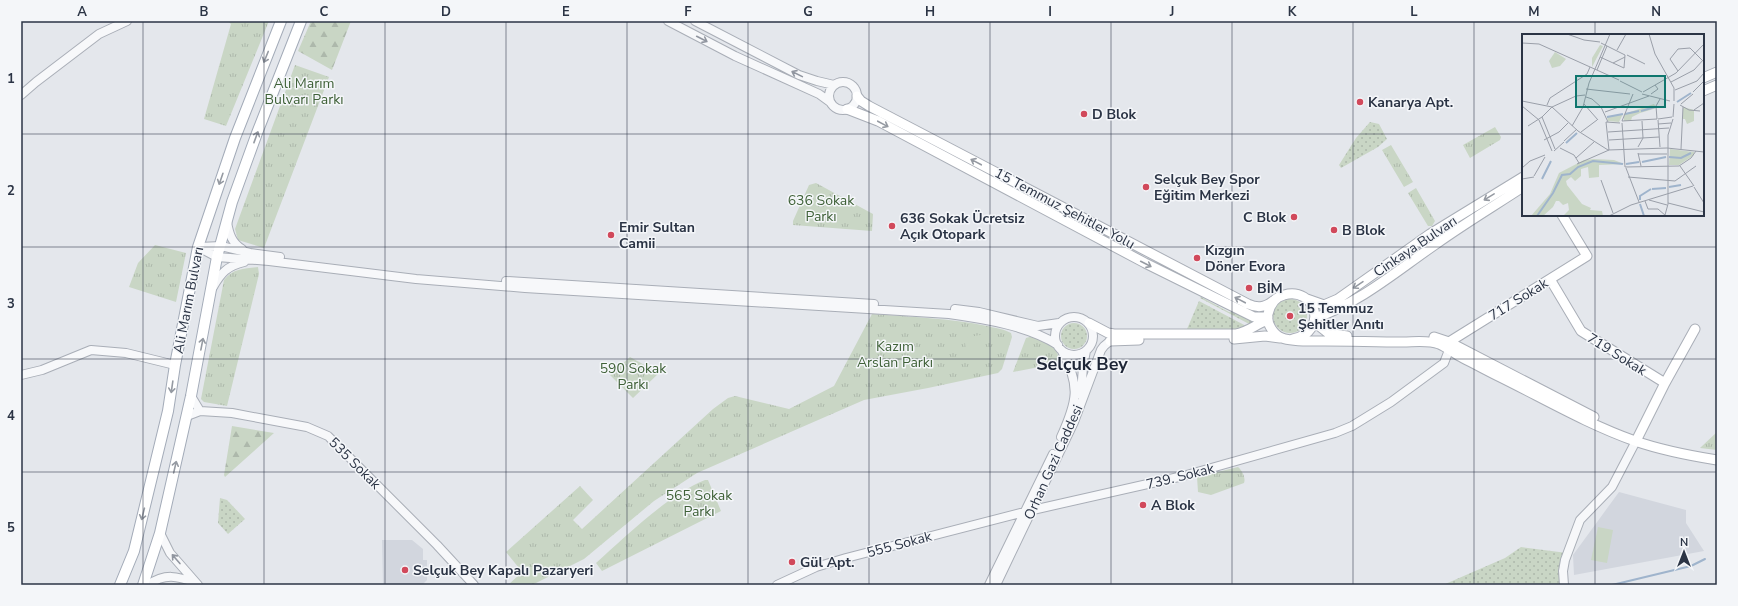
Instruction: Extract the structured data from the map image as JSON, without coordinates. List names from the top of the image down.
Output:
{
  "streets": {
    "main road": [
      "15 Temmuz Şehitler Yolu",
      "Cinkaya Bulvarı",
      "717 Sokak",
      "Ali Marım Bulvarı",
      "719 Sokak"
    ],
    "street": [
      "Orhan Gazi Caddesi",
      "535 Sokak",
      "739. Sokak",
      "555 Sokak"
    ]
  },
  "crossings": [
    ["15 Temmuz Şehitler Yolu", "Cinkaya Bulvarı"],
    ["717 Sokak", "719 Sokak"],
    ["717 Sokak", "739. Sokak"],
    ["Orhan Gazi Caddesi", "739. Sokak"],
    ["Orhan Gazi Caddesi", "555 Sokak"],
    ["739. Sokak", "555 Sokak"]
  ],
  "districts": ["Selçuk Bey"],
  "parks": [
    "Ali Marım Bulvarı Parkı",
    "636 Sokak Parkı",
    "Kazım Arslan Parkı",
    "590 Sokak Parkı",
    "565 Sokak Parkı"
  ],
  "places": [
    "Kanarya Apt.",
    "D Blok",
    "Selçuk Bey Spor Eğitim Merkezi",
    "C Blok",
    "636 Sokak Ücretsiz Açık Otopark",
    "B Blok",
    "Emir Sultan Camii",
    "Kızgın Döner Evora",
    "BİM",
    "15 Temmuz Şehitler Anıtı",
    "A Blok",
    "Gül Apt.",
    "Selçuk Bey Kapalı Pazaryeri"
  ],
  "north": "top",
  "grid": {
    "columns": [
      "A",
      "B",
      "C",
      "D",
      "E",
      "F",
      "G",
      "H",
      "I",
      "J",
      "K",
      "L",
      "M",
      "N"
    ],
    "rows": [
      "1",
      "2",
      "3",
      "4",
      "5"
    ]
  }
}
